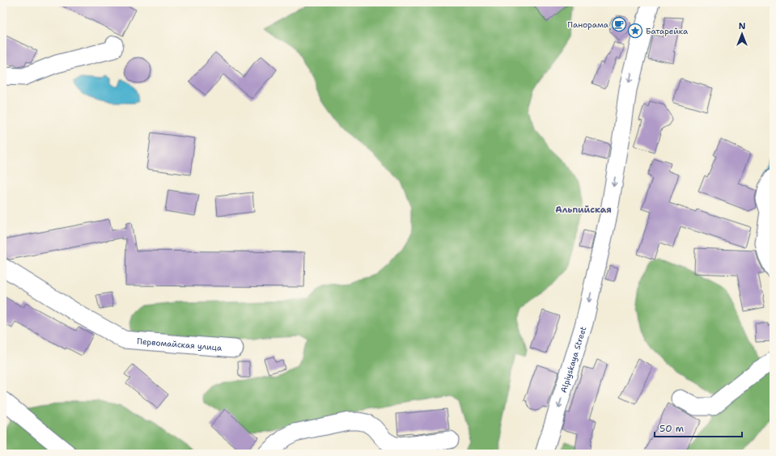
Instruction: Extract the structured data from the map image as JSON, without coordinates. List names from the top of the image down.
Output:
{
  "streets": {
    "street": ["Первомайская улица", "Alpiyskaya Street"]
  },
  "one_way": ["Alpiyskaya Street"],
  "districts": ["Альпийская"],
  "places": {
    "cafe": ["Панорама"],
    "place": ["Батарейка"]
  },
  "scale_bar": "50 m",
  "north": "top"
}
